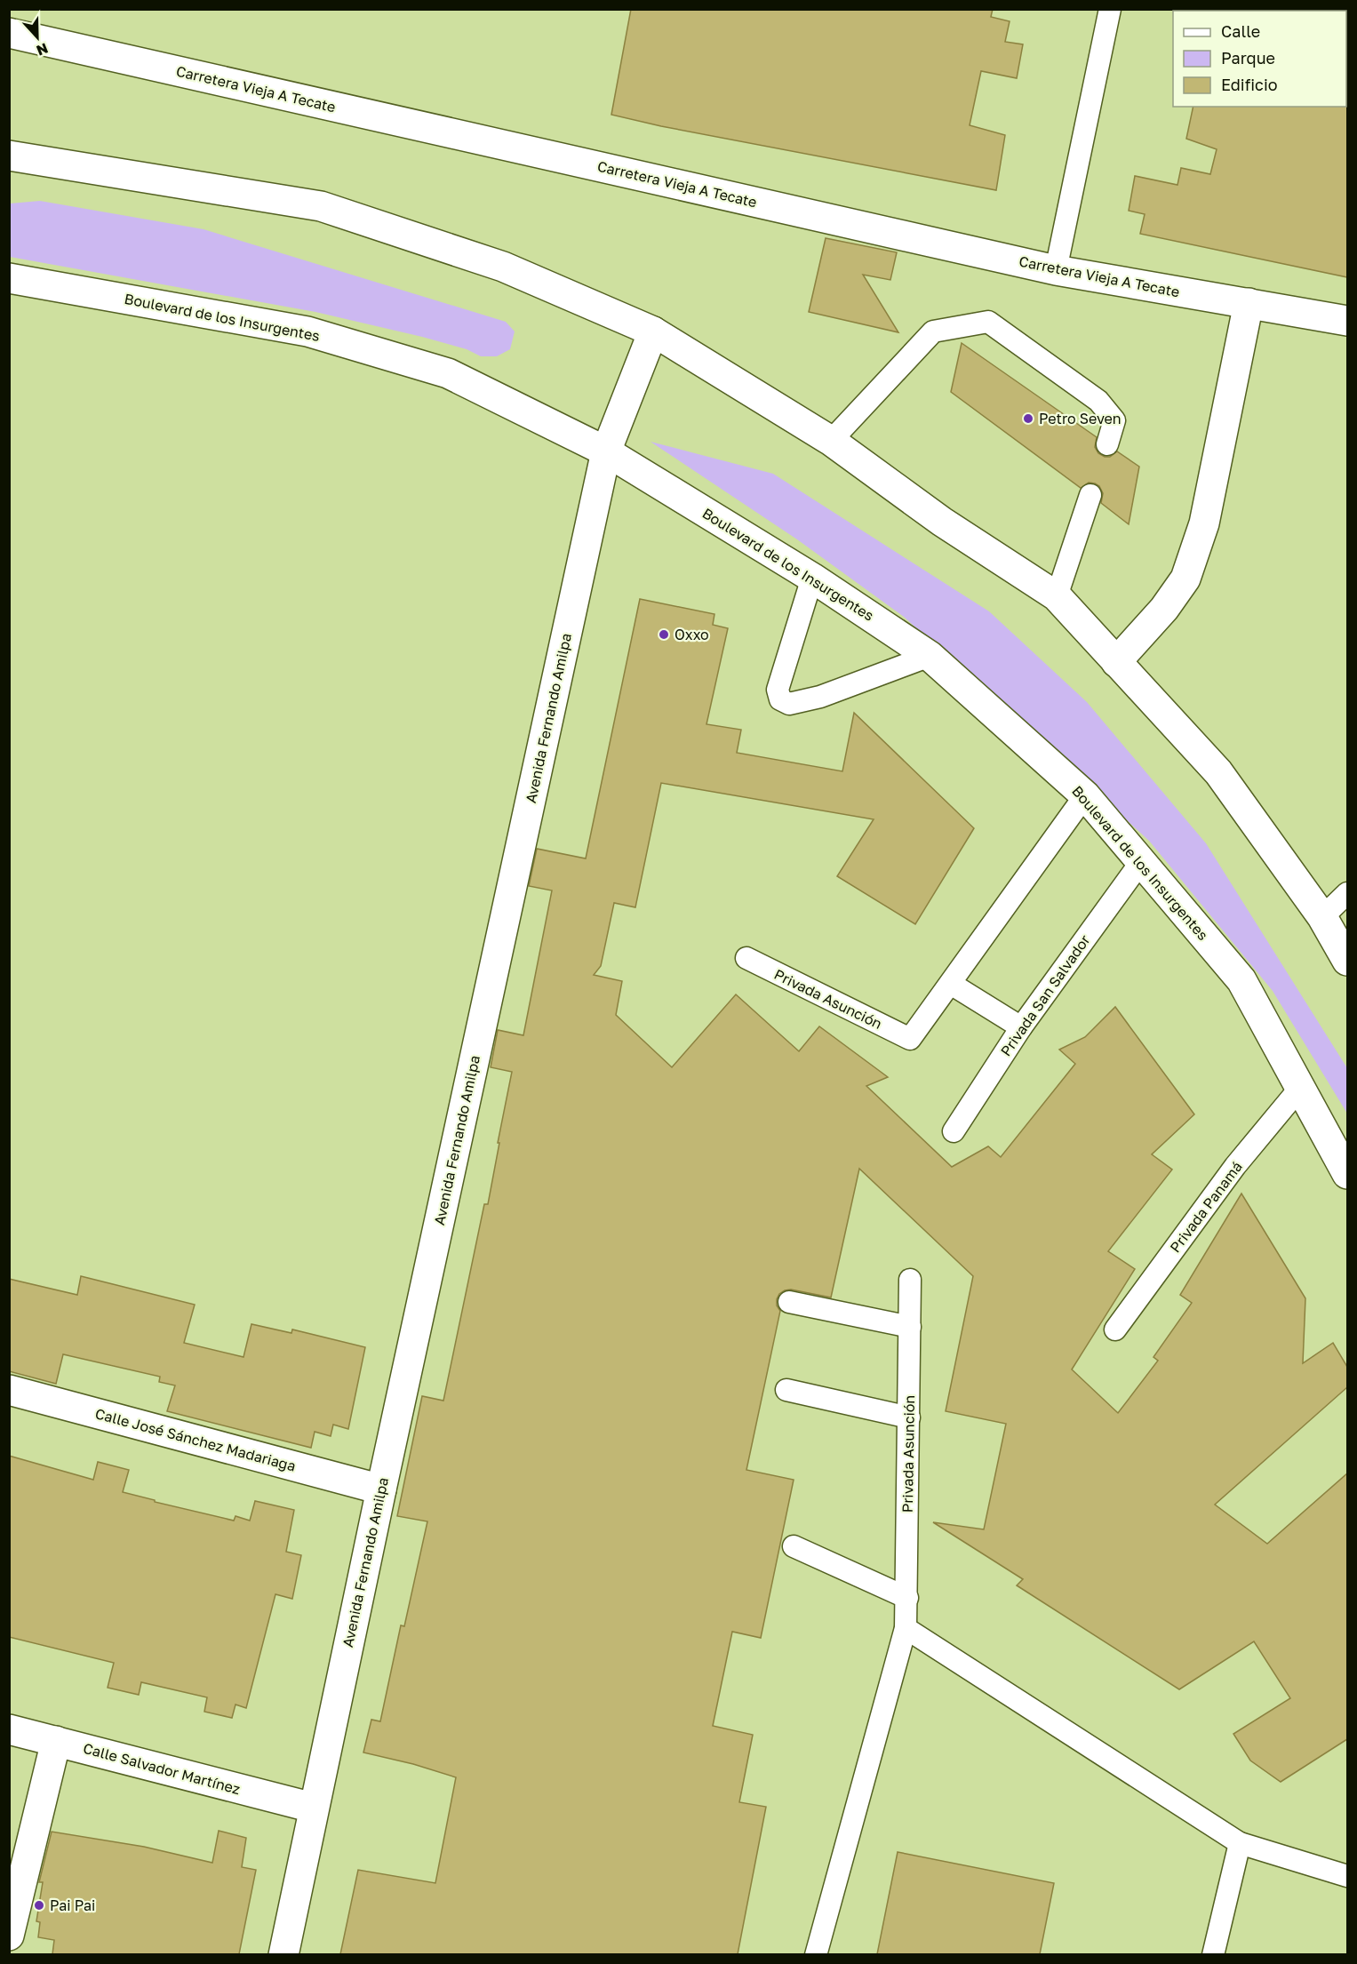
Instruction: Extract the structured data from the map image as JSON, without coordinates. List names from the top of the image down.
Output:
{
  "streets": {
    "street": [
      "Carretera Vieja A Tecate",
      "Boulevard de los Insurgentes",
      "Avenida Fernando Amilpa",
      "Calle José Sánchez Madariaga",
      "Calle Salvador Martínez"
    ],
    "lane": ["Privada San Salvador", "Privada Asunción", "Privada Panamá"]
  },
  "crossings": [
    ["Boulevard de los Insurgentes", "Avenida Fernando Amilpa"],
    ["Boulevard de los Insurgentes", "Privada San Salvador"],
    ["Boulevard de los Insurgentes", "Privada Panamá"],
    ["Avenida Fernando Amilpa", "Calle José Sánchez Madariaga"],
    ["Avenida Fernando Amilpa", "Calle Salvador Martínez"]
  ],
  "places": ["Petro Seven", "Oxxo", "Pai Pai"],
  "legend": ["Calle", "Parque", "Edificio"],
  "north": "bottom"
}
